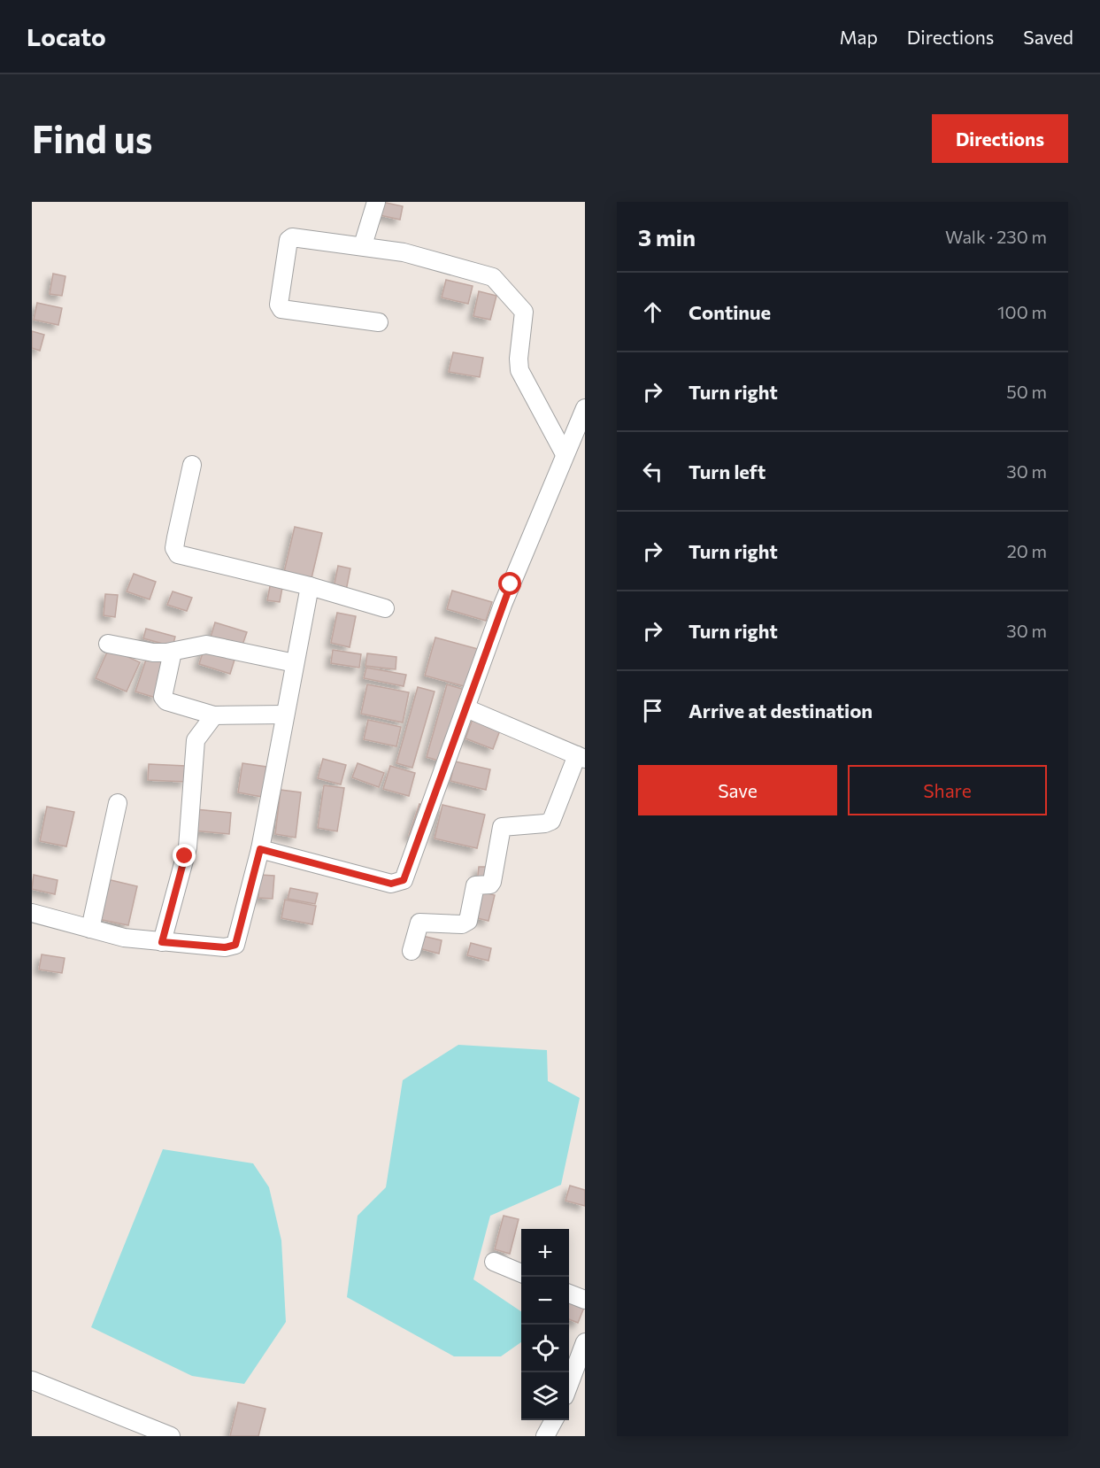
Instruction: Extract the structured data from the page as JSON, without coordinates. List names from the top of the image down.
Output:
{
  "page": {
    "header": "Locato",
    "nav": ["Map", "Directions", "Saved"],
    "buttons": [
      "Directions",
      ["Save", "Share"]
    ],
    "title": "Find us",
    "heading": ["3 min", "Walk · 230 m"],
    "list": [
      ["Continue", "100 m"],
      ["Turn right", "50 m"],
      ["Turn left", "30 m"],
      ["Turn right", "20 m"],
      ["Turn right", "30 m"],
      "Arrive at destination"
    ],
    "map_buttons": ["+", "−"]
  }
}
